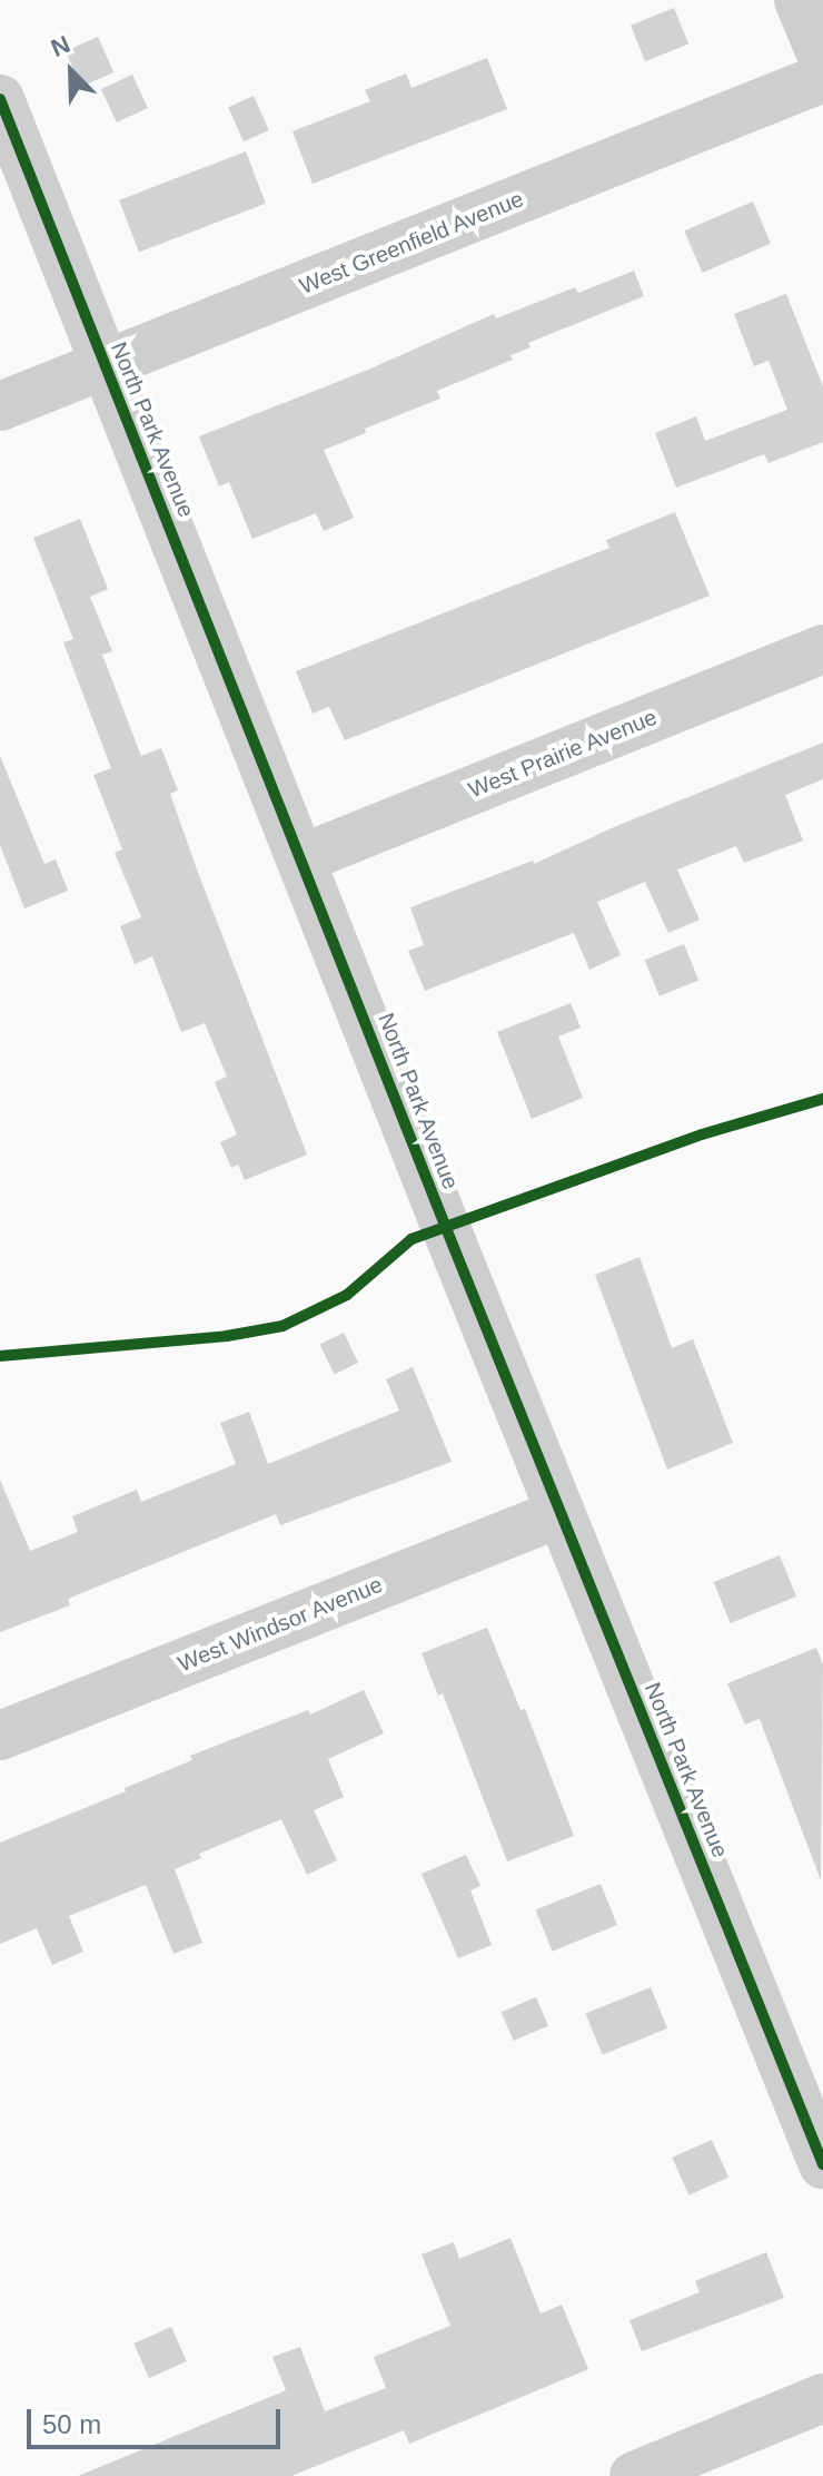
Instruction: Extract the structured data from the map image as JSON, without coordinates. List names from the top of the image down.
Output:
{
  "streets": {
    "street": [
      "West Greenfield Avenue",
      "North Park Avenue",
      "West Prairie Avenue",
      "West Windsor Avenue"
    ]
  },
  "crossings": [
    ["West Greenfield Avenue", "North Park Avenue"],
    ["North Park Avenue", "West Prairie Avenue"],
    ["North Park Avenue", "West Windsor Avenue"]
  ],
  "scale_bar": "50 m",
  "north": "top left"
}
